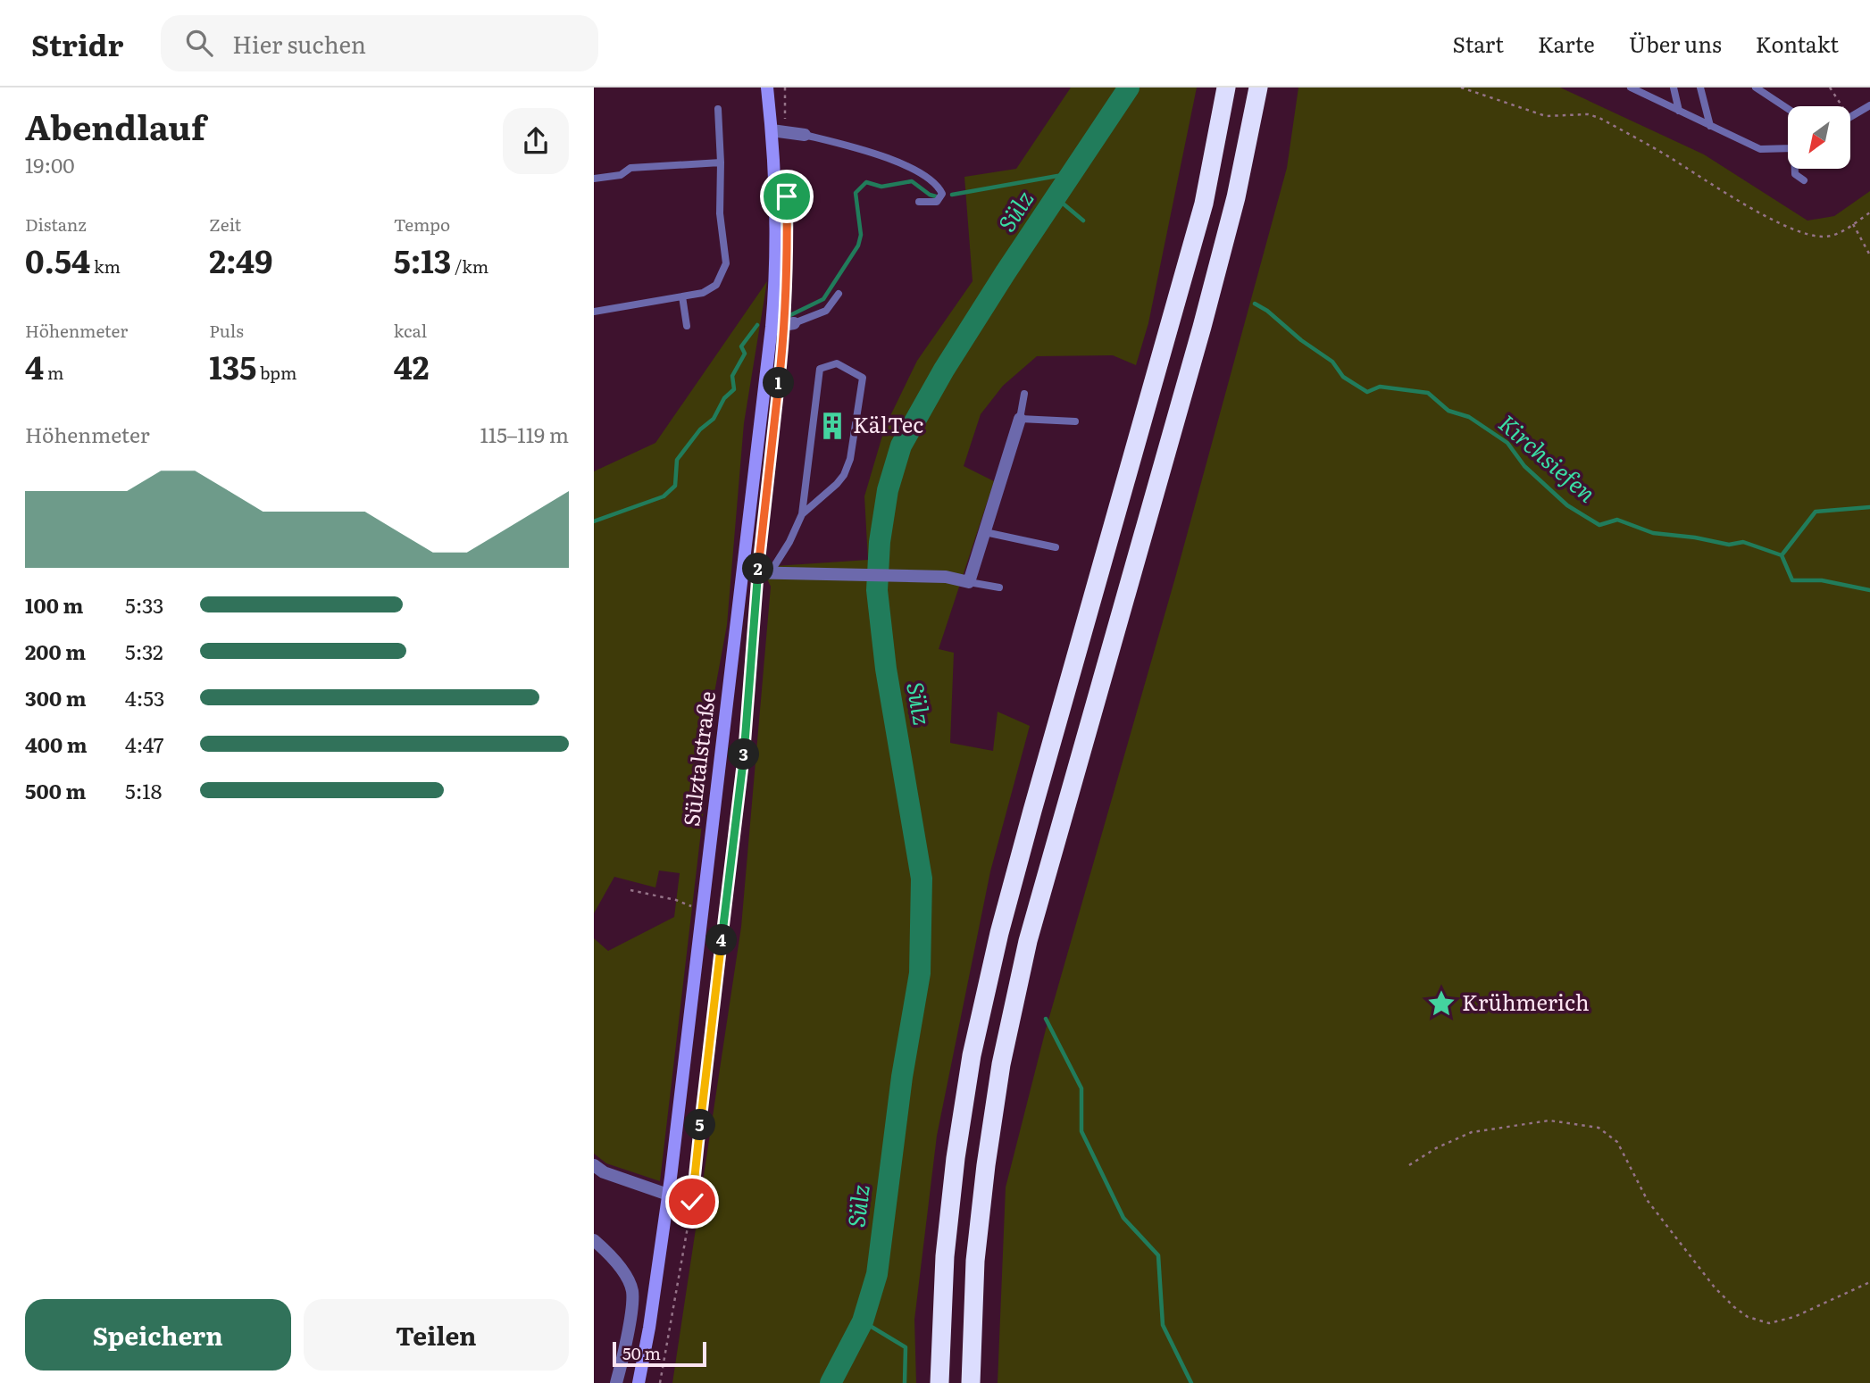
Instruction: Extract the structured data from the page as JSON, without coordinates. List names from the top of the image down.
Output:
{
  "streets": {
    "main road": ["Sülztalstraße"]
  },
  "water": ["Sülz", "Kirchsiefen"],
  "places": {
    "building": ["KälTec"],
    "place": ["Krühmerich"]
  },
  "scale_bar": "50 m",
  "north": "bottom left",
  "page": {
    "header": "Stridr",
    "search": "Hier suchen",
    "nav": [
      "Start",
      "Karte",
      "Über uns",
      "Kontakt"
    ],
    "heading": ["Abendlauf", "19:00"],
    "stats": [
      ["Distanz", "0.54 km"],
      ["Zeit", "2:49"],
      ["Tempo", "5:13 /km"],
      ["Höhenmeter", "4 m"],
      ["Puls", "135 bpm"],
      ["kcal", "42"]
    ],
    "pins": [
      "1",
      "2",
      "3",
      "4",
      "5"
    ],
    "chart": ["Höhenmeter", "115–119 m"],
    "list": [
      {
        "name": "100 m",
        "note": "5:33"
      },
      {
        "name": "200 m",
        "note": "5:32"
      },
      {
        "name": "300 m",
        "note": "4:53"
      },
      {
        "name": "400 m",
        "note": "4:47"
      },
      {
        "name": "500 m",
        "note": "5:18"
      }
    ],
    "buttons": ["Speichern", "Teilen"],
    "scale": "50 m"
  }
}
